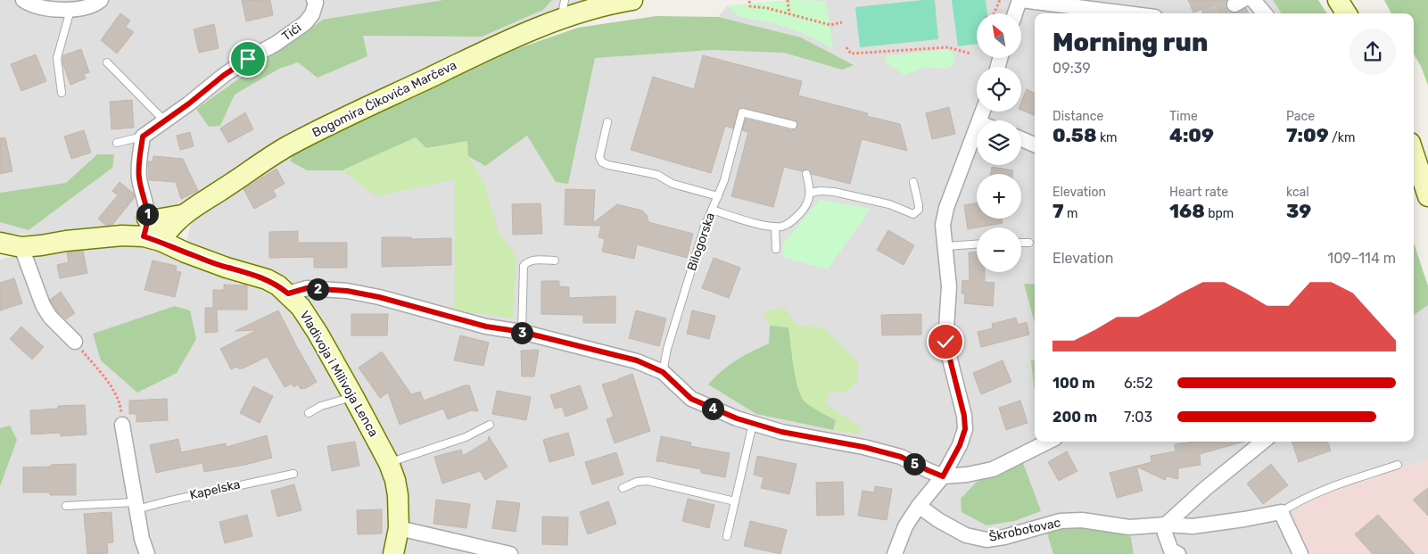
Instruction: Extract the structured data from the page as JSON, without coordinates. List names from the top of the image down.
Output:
{
  "streets": {
    "street": [
      "Tići",
      "Bogomira Ćikovića Marčeva",
      "Vladivoja i Milivoja Lenca",
      "Škrobotovac"
    ],
    "lane": ["Bilogorska", "Kapelska"]
  },
  "crossings": [
    ["Bogomira Ćikovića Marčeva", "Vladivoja i Milivoja Lenca"]
  ],
  "north": "top left",
  "page": {
    "map_buttons": ["+", "−"],
    "heading": ["Morning run", "09:39"],
    "stats": [
      ["Distance", "0.58 km"],
      ["Time", "4:09"],
      ["Pace", "7:09 /km"],
      ["Elevation", "7 m"],
      ["Heart rate", "168 bpm"],
      ["kcal", "39"]
    ],
    "pins": [
      "1",
      "2",
      "3",
      "4",
      "5"
    ],
    "chart": ["Elevation", "109–114 m"],
    "list": [
      {
        "name": "100 m",
        "note": "6:52"
      },
      {
        "name": "200 m",
        "note": "7:03"
      }
    ]
  }
}
